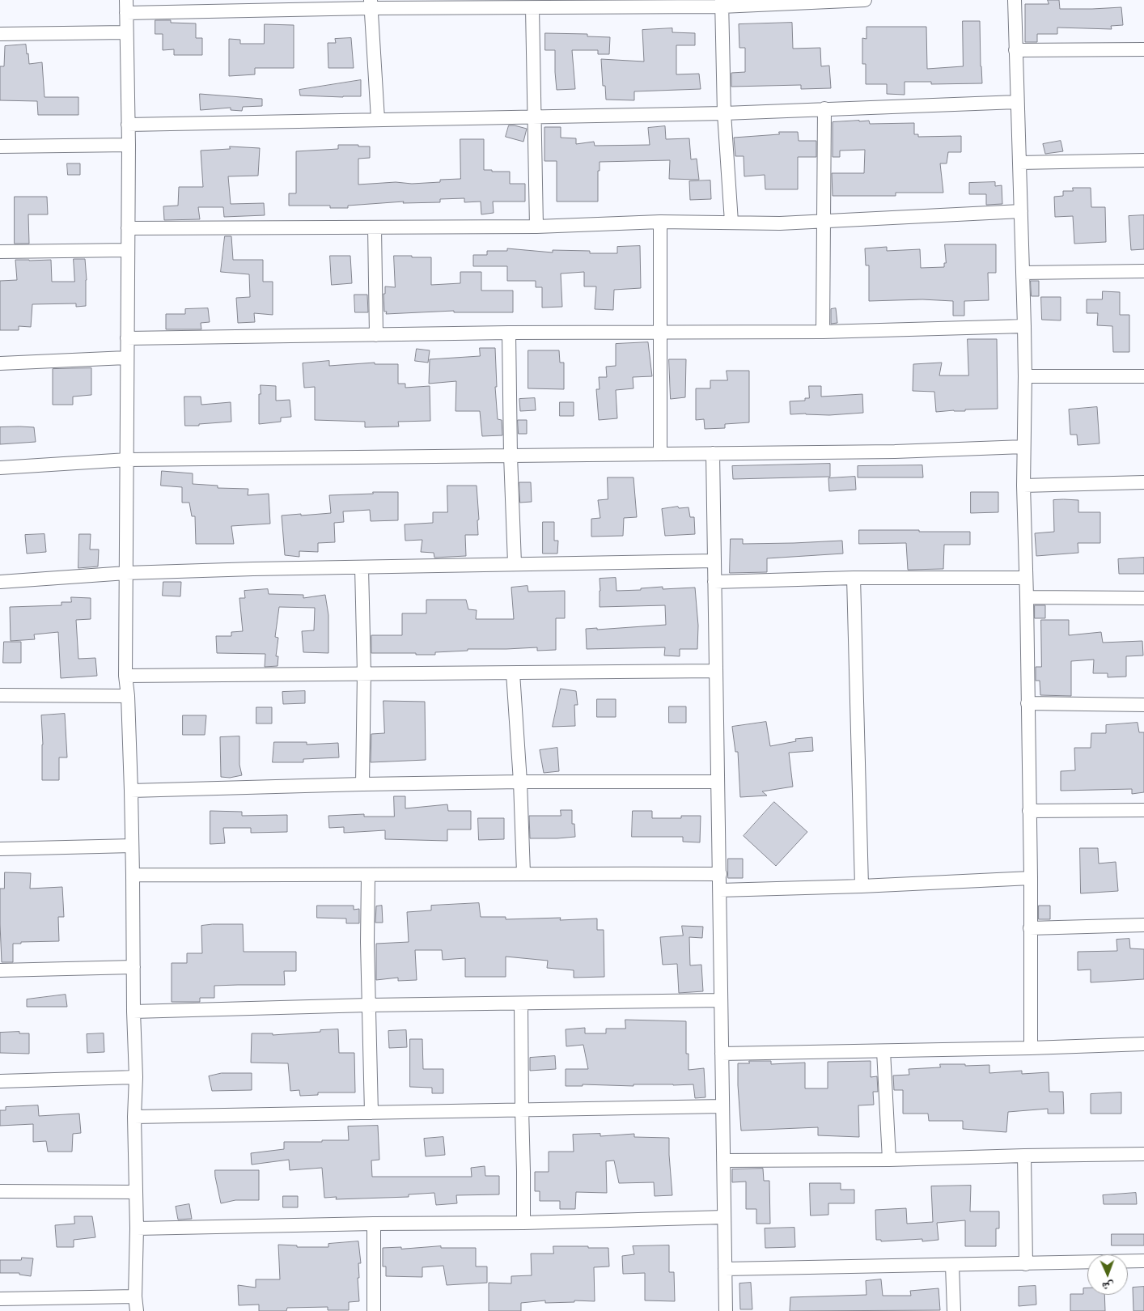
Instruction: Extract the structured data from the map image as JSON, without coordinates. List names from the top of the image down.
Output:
{
  "north": "bottom"
}
